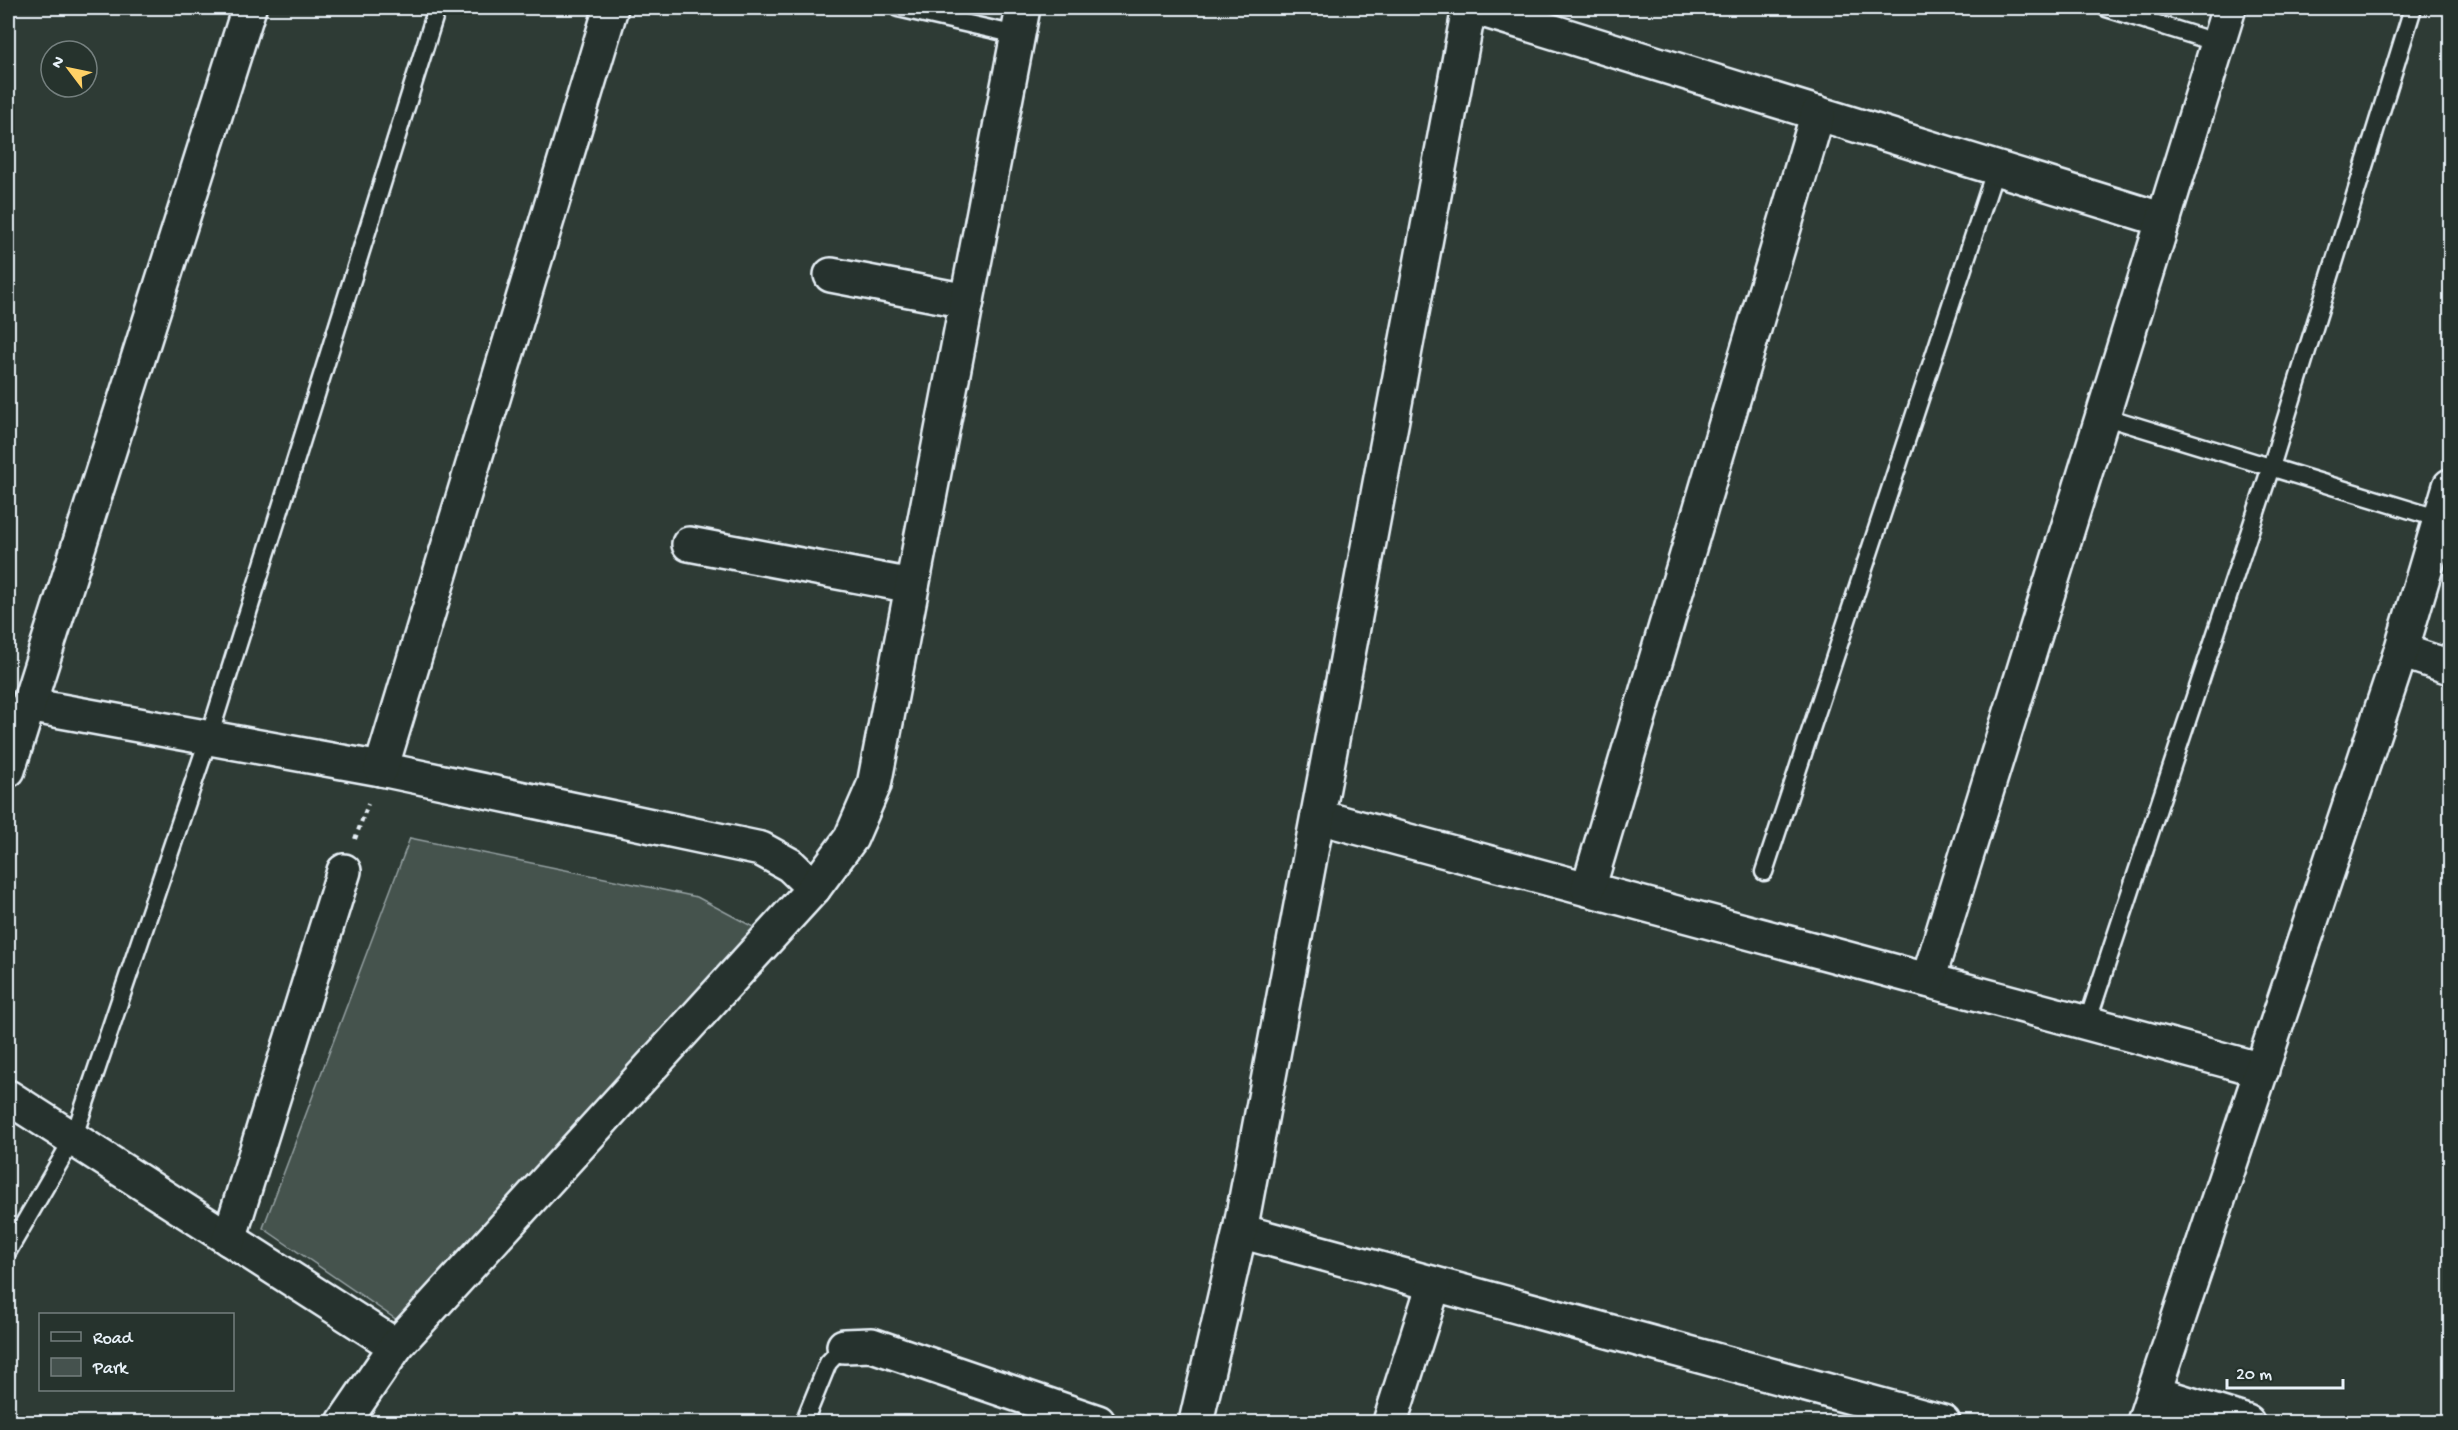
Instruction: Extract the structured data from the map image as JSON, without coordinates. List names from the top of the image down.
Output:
{
  "legend": ["Road", "Park"],
  "scale_bar": "20 m",
  "north": "top left"
}
